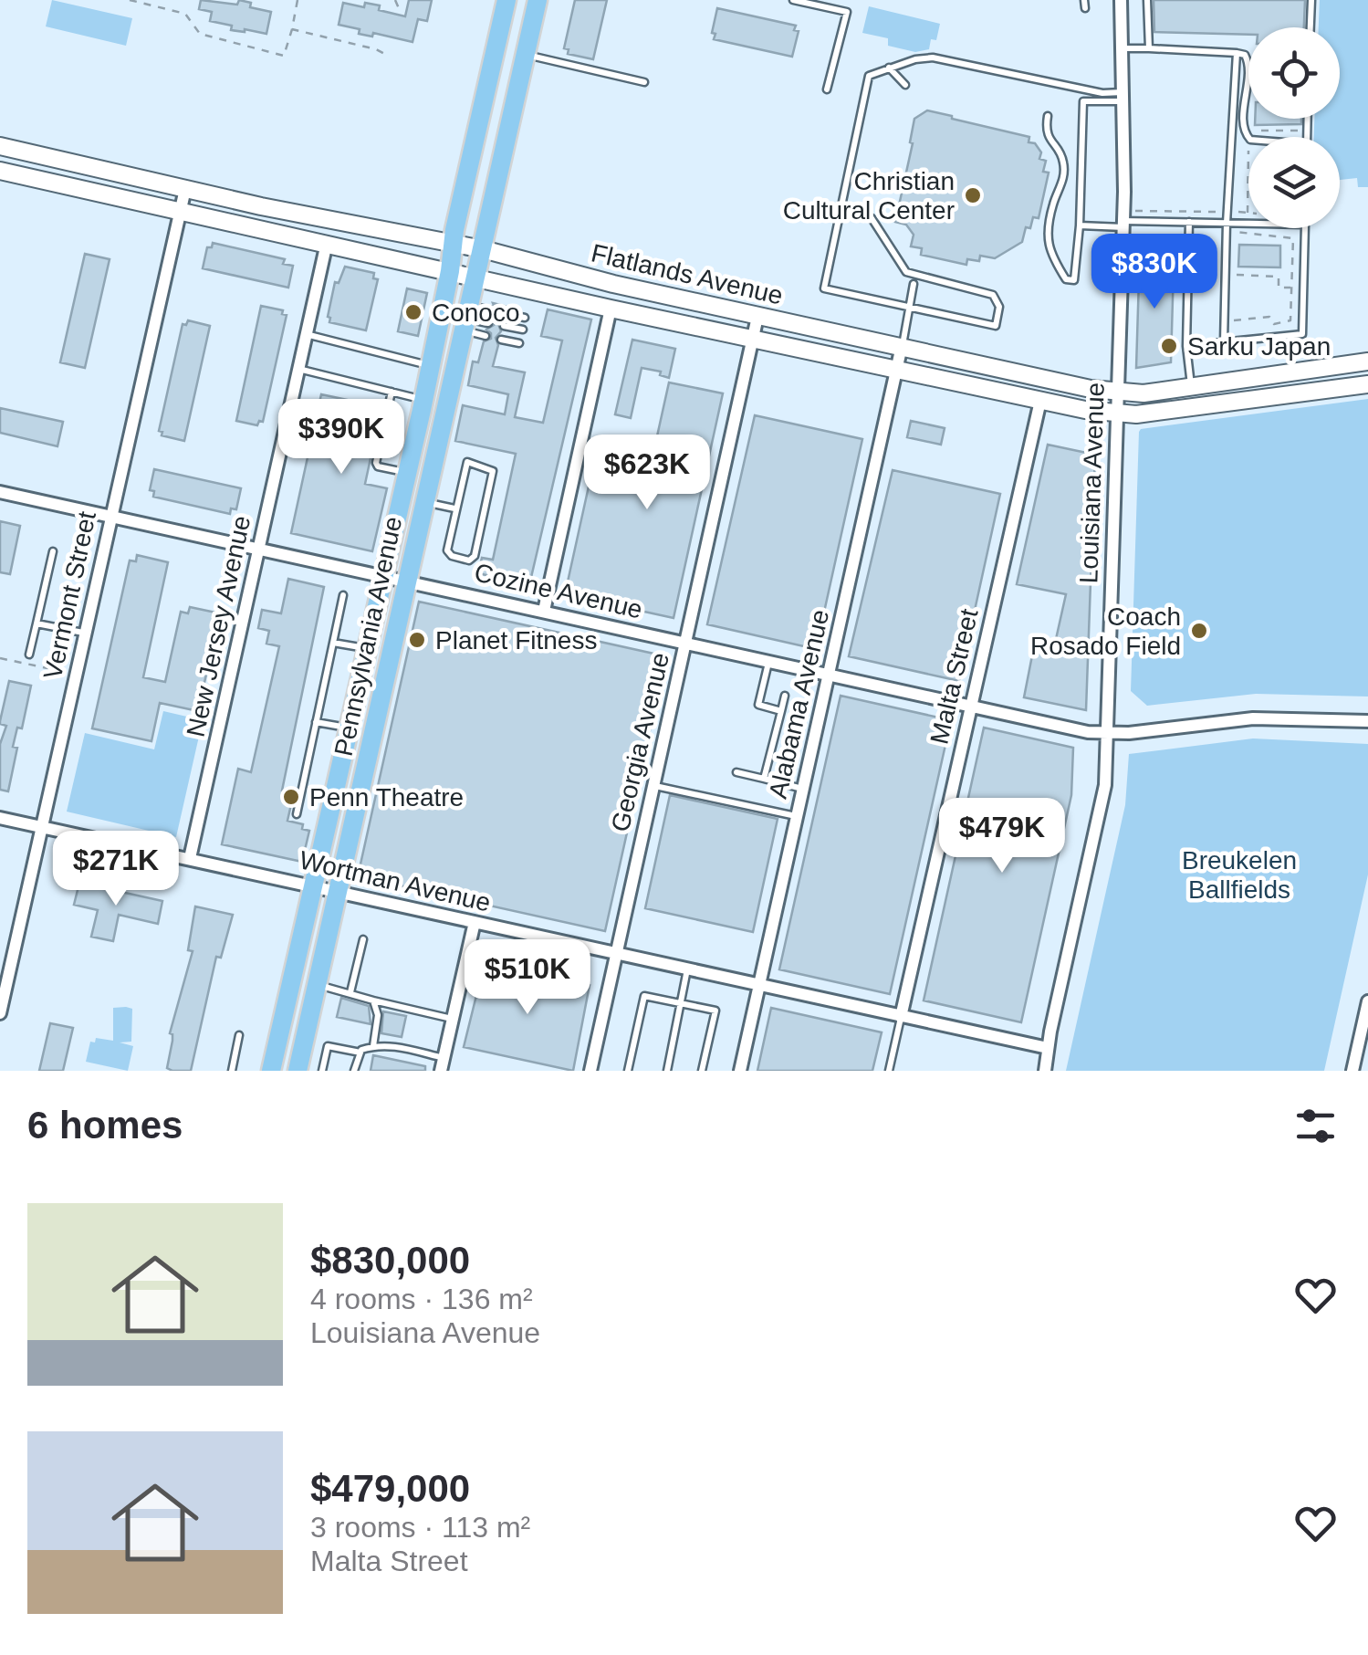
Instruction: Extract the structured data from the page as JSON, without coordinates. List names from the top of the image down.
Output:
{
  "streets": {
    "main road": ["Flatlands Avenue", "Pennsylvania Avenue"],
    "street": [
      "Louisiana Avenue",
      "Cozine Avenue",
      "Vermont Street",
      "New Jersey Avenue",
      "Malta Street",
      "Alabama Avenue",
      "Georgia Avenue",
      "Wortman Avenue"
    ]
  },
  "crossings": [
    ["Flatlands Avenue", "Louisiana Avenue"],
    ["Flatlands Avenue", "Vermont Street"],
    ["Flatlands Avenue", "New Jersey Avenue"],
    ["Flatlands Avenue", "Pennsylvania Avenue"],
    ["Flatlands Avenue", "Malta Street"],
    ["Flatlands Avenue", "Alabama Avenue"],
    ["Flatlands Avenue", "Georgia Avenue"],
    ["Louisiana Avenue", "Cozine Avenue"],
    ["Louisiana Avenue", "Wortman Avenue"],
    ["Cozine Avenue", "Vermont Street"],
    ["Cozine Avenue", "New Jersey Avenue"],
    ["Cozine Avenue", "Pennsylvania Avenue"],
    ["Cozine Avenue", "Malta Street"],
    ["Cozine Avenue", "Alabama Avenue"],
    ["Cozine Avenue", "Georgia Avenue"],
    ["Vermont Street", "Wortman Avenue"],
    ["New Jersey Avenue", "Wortman Avenue"],
    ["Pennsylvania Avenue", "Wortman Avenue"],
    ["Malta Street", "Wortman Avenue"],
    ["Alabama Avenue", "Wortman Avenue"],
    ["Georgia Avenue", "Wortman Avenue"]
  ],
  "parks": ["Breukelen Ballfields"],
  "places": [
    "Christian Cultural Center",
    "Conoco",
    "Sarku Japan",
    "Coach Rosado Field",
    "Planet Fitness",
    "Penn Theatre"
  ],
  "page": {
    "price": [
      "$830K",
      "$390K",
      "$623K",
      "$479K",
      "$271K",
      "$510K"
    ],
    "heading": "6 homes",
    "list": [
      {
        "name": "$830,000",
        "note": "4 rooms · 136 m² · Louisiana Avenue"
      },
      {
        "name": "$479,000",
        "note": "3 rooms · 113 m² · Malta Street"
      }
    ]
  }
}
